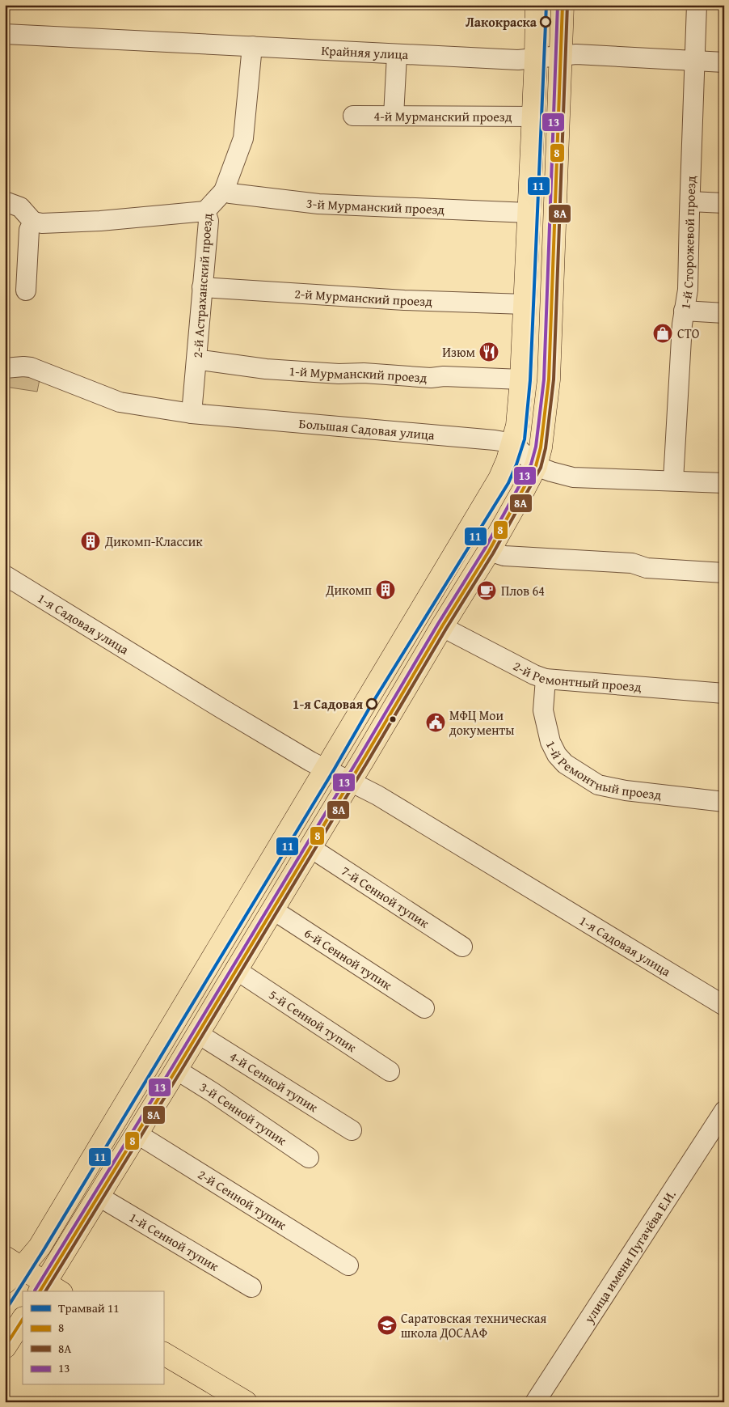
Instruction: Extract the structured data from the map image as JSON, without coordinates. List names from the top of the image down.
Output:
{
  "streets": {
    "street": [
      "Крайняя улица",
      "4-й Мурманский проезд",
      "3-й Мурманский проезд",
      "1-й Сторожевой проезд",
      "2-й Астраханский проезд",
      "2-й Мурманский проезд",
      "1-й Мурманский проезд",
      "Большая Садовая улица",
      "1-я Садовая улица",
      "2-й Ремонтный проезд",
      "1-й Ремонтный проезд",
      "7-й Сенной тупик",
      "6-й Сенной тупик",
      "5-й Сенной тупик",
      "4-й Сенной тупик",
      "3-й Сенной тупик",
      "2-й Сенной тупик",
      "1-й Сенной тупик",
      "улица имени Пугачёва Е.И."
    ]
  },
  "crossings": [
    ["Крайняя улица", "1-й Сторожевой проезд"],
    ["Крайняя улица", "2-й Астраханский проезд"],
    ["3-й Мурманский проезд", "2-й Астраханский проезд"],
    ["2-й Астраханский проезд", "2-й Мурманский проезд"],
    ["2-й Астраханский проезд", "1-й Мурманский проезд"],
    ["2-й Астраханский проезд", "Большая Садовая улица"],
    ["2-й Ремонтный проезд", "1-й Ремонтный проезд"]
  ],
  "places": {
    "other": ["Лакокраска", "1-я Садовая"],
    "shop": ["СТО"],
    "restaurant": ["Изюм"],
    "building": ["Дикомп-Классик", "Дикомп"],
    "cafe": ["Плов 64"],
    "public building": ["МФЦ Мои документы"],
    "school or university": ["Саратовская техническая школа ДОСААФ"]
  },
  "lines": [
    "tram line 11",
    "transit line 8",
    "transit line 8А",
    "transit line 13"
  ],
  "legend": [
    "Трамвай 11",
    "8",
    "8А",
    "13"
  ]
}
